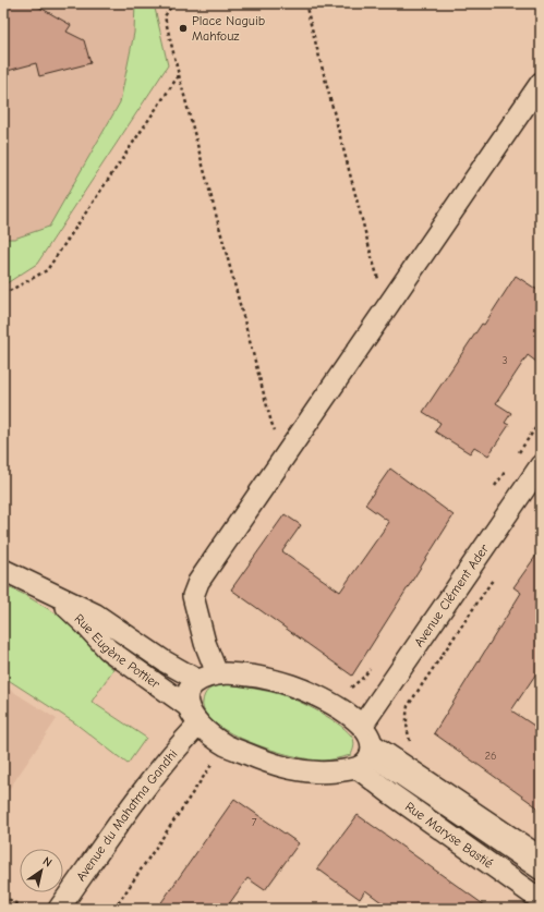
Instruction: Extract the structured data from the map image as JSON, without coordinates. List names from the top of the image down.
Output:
{
  "streets": {
    "street": [
      "Avenue Clément Ader",
      "Rue Eugène Pottier",
      "Avenue du Mahatma Gandhi",
      "Rue Maryse Bastié"
    ]
  },
  "places": ["Place Naguib Mahfouz"],
  "house_numbers": ["3", "26", "7"],
  "north": "top right"
}
